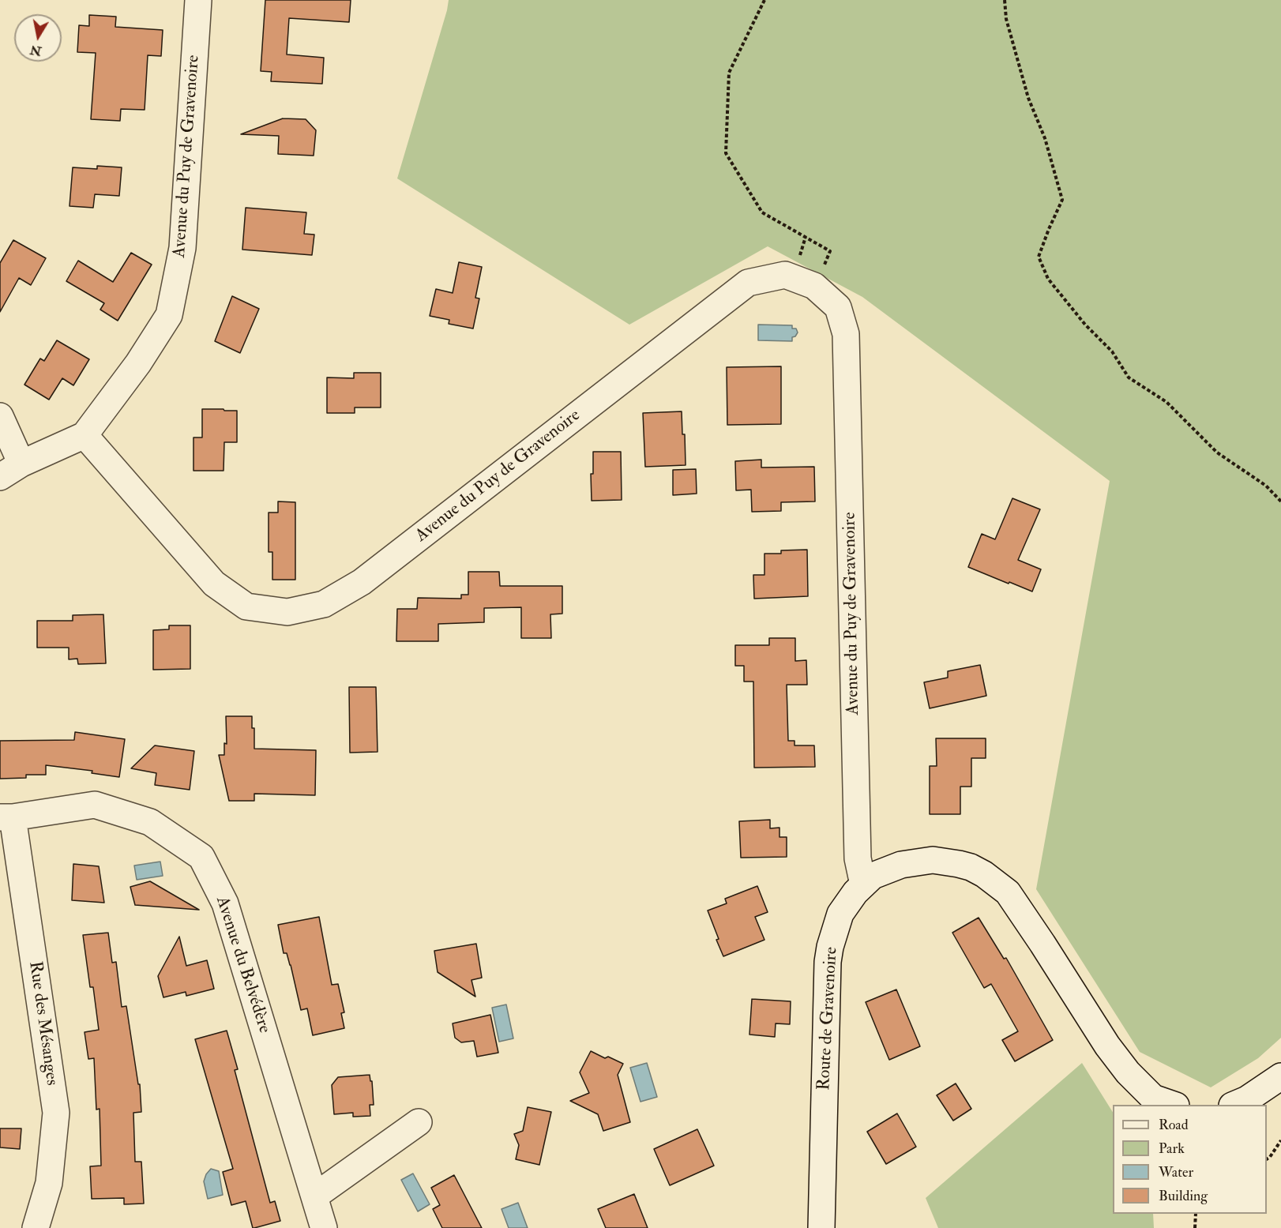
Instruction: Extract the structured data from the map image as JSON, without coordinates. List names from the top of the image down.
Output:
{
  "streets": {
    "street": [
      "Avenue du Puy de Gravenoire",
      "Avenue du Belvédère",
      "Route de Gravenoire",
      "Rue des Mésanges"
    ]
  },
  "crossings": [
    ["Avenue du Puy de Gravenoire", "Route de Gravenoire"],
    ["Avenue du Belvédère", "Rue des Mésanges"]
  ],
  "legend": [
    "Road",
    "Park",
    "Water",
    "Building"
  ],
  "north": "bottom"
}
